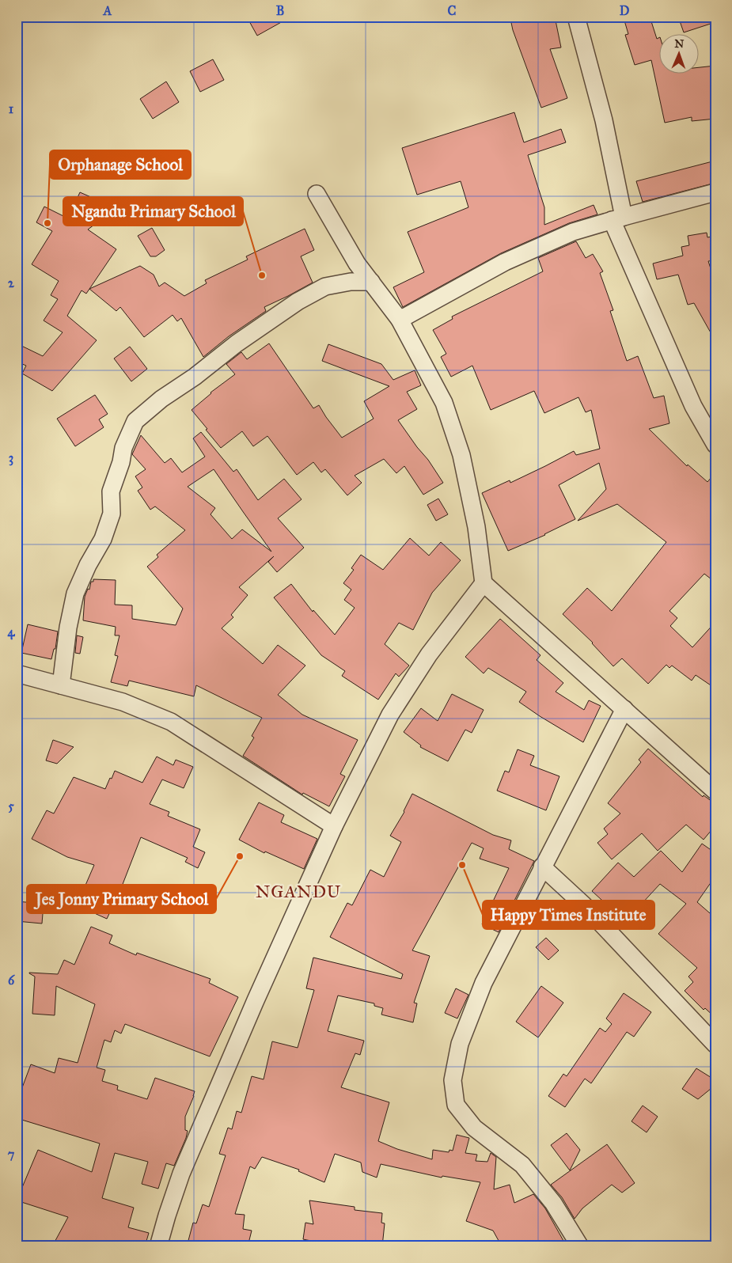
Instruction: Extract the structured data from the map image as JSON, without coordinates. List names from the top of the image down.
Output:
{
  "districts": ["NGANDU"],
  "places": [
    "Orphanage School",
    "Ngandu Primary School",
    "Jes Jonny Primary School",
    "Happy Times Institute"
  ],
  "north": "top",
  "grid": {
    "columns": [
      "A",
      "B",
      "C",
      "D"
    ],
    "rows": [
      "1",
      "2",
      "3",
      "4",
      "5",
      "6",
      "7"
    ]
  }
}
